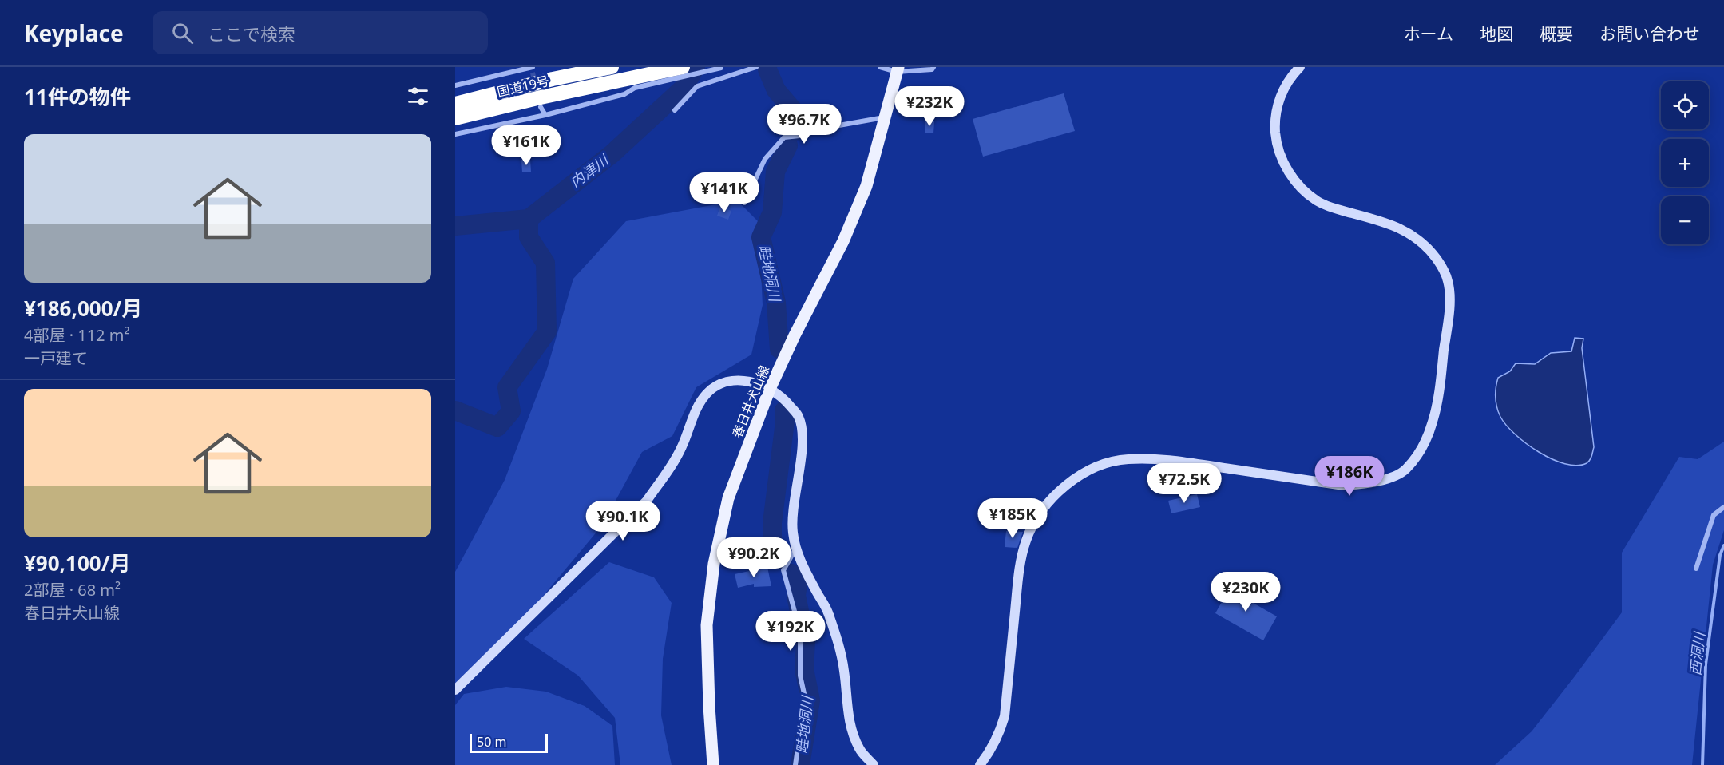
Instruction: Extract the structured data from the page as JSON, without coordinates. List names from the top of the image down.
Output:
{
  "streets": {
    "highway": ["国道19号"],
    "main road": ["春日井犬山線"]
  },
  "water": ["内津川", "畦地洞川", "西洞川"],
  "scale_bar": "50 m",
  "page": {
    "header": "Keyplace",
    "search": "ここで検索",
    "nav": [
      "ホーム",
      "地図",
      "概要",
      "お問い合わせ"
    ],
    "heading": "11件の物件",
    "map_buttons": ["+", "−"],
    "price": [
      "¥232K",
      "¥96.7K",
      "¥161K",
      "¥141K",
      "¥186K",
      "¥72.5K",
      "¥185K",
      "¥90.1K",
      "¥90.2K",
      "¥230K",
      "¥192K"
    ],
    "list": [
      {
        "name": "¥186,000/月",
        "note": "4部屋 · 112 m² · 一戸建て"
      },
      {
        "name": "¥90,100/月",
        "note": "2部屋 · 68 m² · 春日井犬山線"
      }
    ],
    "scale": "50 m"
  }
}
